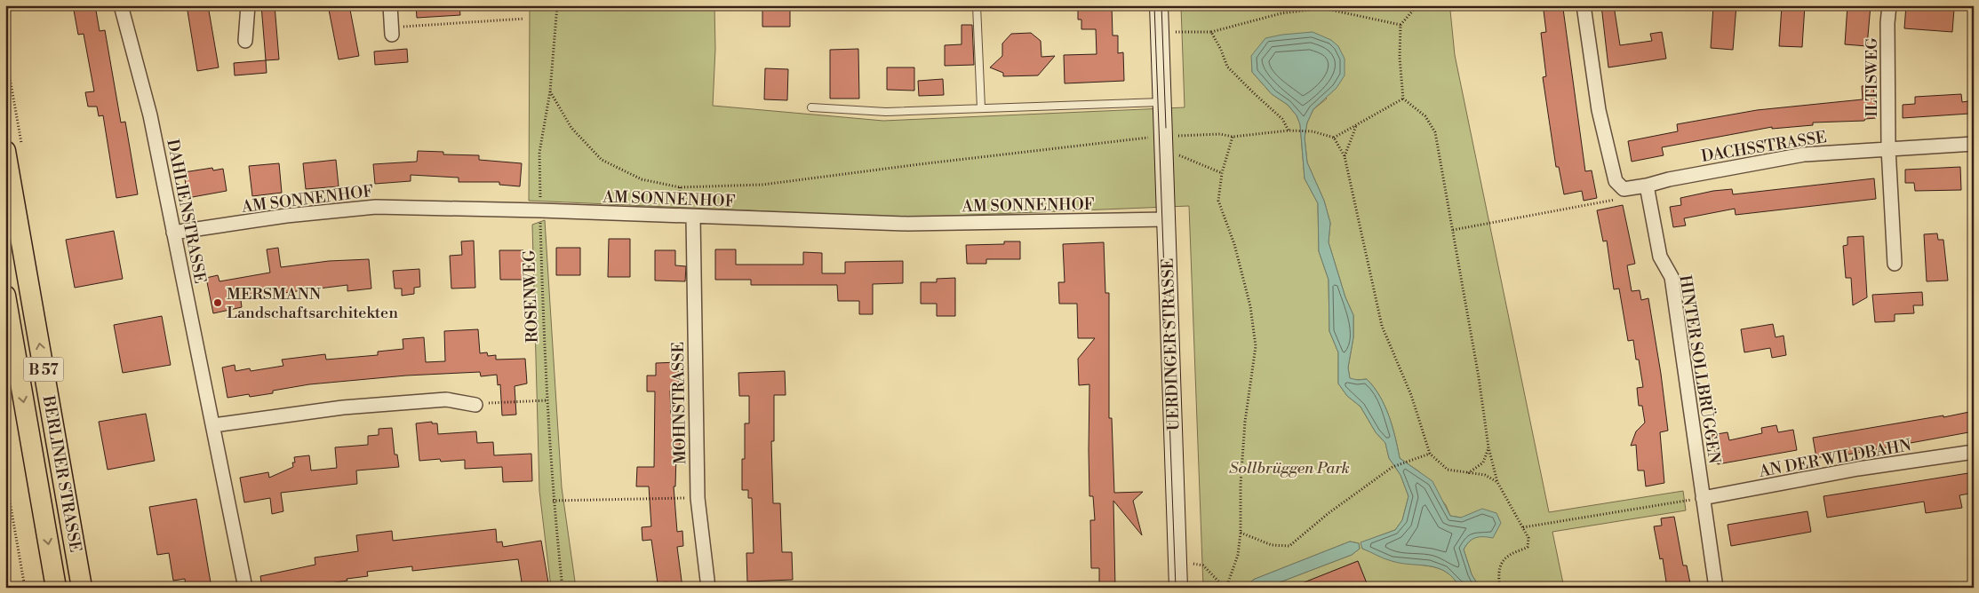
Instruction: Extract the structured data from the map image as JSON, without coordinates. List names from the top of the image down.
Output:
{
  "streets": {
    "main road": ["UERDINGER STRASSE", "B 57", "BERLINER STRASSE"],
    "street": [
      "ILTISWEG",
      "DACHSSTRASSE",
      "AM SONNENHOF",
      "DAHLIENSTRASSE",
      "HINTER SOLLBRÜGGEN",
      "MOHNSTRASSE",
      "AN DER WILDBAHN"
    ],
    "path": ["ROSENWEG"]
  },
  "crossings": [
    ["ILTISWEG", "DACHSSTRASSE"],
    ["DACHSSTRASSE", "HINTER SOLLBRÜGGEN"],
    ["AM SONNENHOF", "DAHLIENSTRASSE"],
    ["AM SONNENHOF", "ROSENWEG"],
    ["AM SONNENHOF", "UERDINGER STRASSE"],
    ["AM SONNENHOF", "MOHNSTRASSE"],
    ["HINTER SOLLBRÜGGEN", "AN DER WILDBAHN"]
  ],
  "parks": ["Sollbrüggen Park"],
  "places": ["MERSMANN Landschaftsarchitekten"]
}
